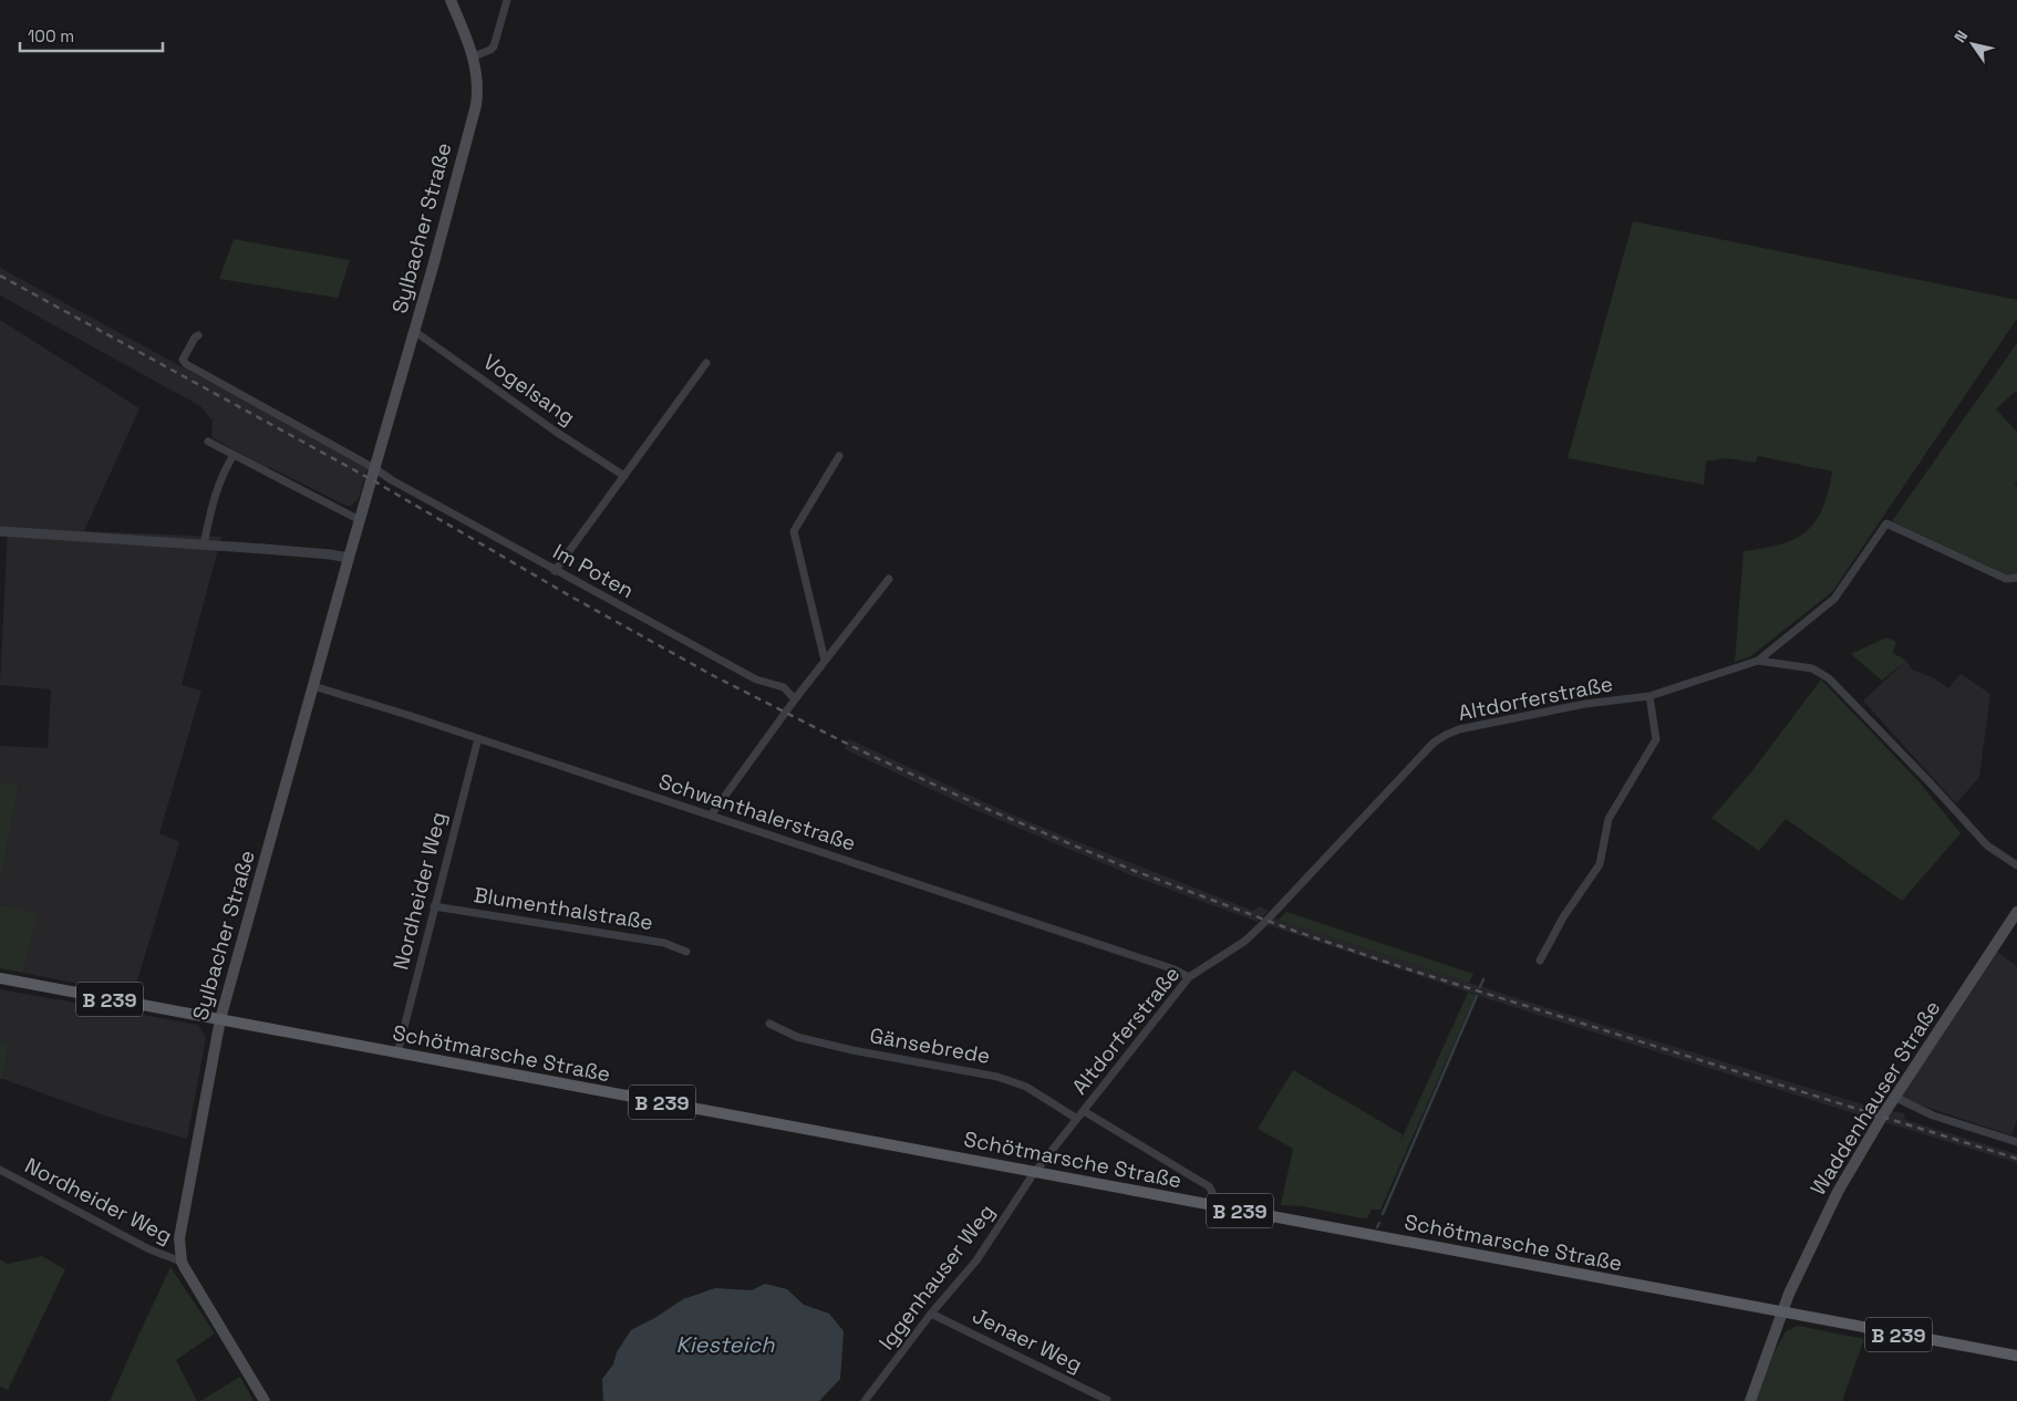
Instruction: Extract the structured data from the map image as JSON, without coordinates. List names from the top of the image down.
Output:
{
  "streets": {
    "main road": [
      "Sylbacher Straße",
      "B 239",
      "Schötmarsche Straße",
      "Waddenhauser Straße"
    ],
    "street": [
      "Vogelsang",
      "Im Poten",
      "Altdorferstraße",
      "Schwanthalerstraße",
      "Nordheider Weg",
      "Blumenthalstraße",
      "Gänsebrede",
      "Iggenhauser Weg",
      "Jenaer Weg"
    ]
  },
  "crossings": [
    ["Sylbacher Straße", "Vogelsang"],
    ["Sylbacher Straße", "Im Poten"],
    ["Sylbacher Straße", "Schwanthalerstraße"],
    ["Sylbacher Straße", "Nordheider Weg"],
    ["Sylbacher Straße", "B 239"],
    ["Sylbacher Straße", "Schötmarsche Straße"],
    ["Altdorferstraße", "Schwanthalerstraße"],
    ["Altdorferstraße", "Gänsebrede"],
    ["Altdorferstraße", "Schötmarsche Straße"],
    ["Altdorferstraße", "Iggenhauser Weg"],
    ["Schwanthalerstraße", "Nordheider Weg"],
    ["Nordheider Weg", "Blumenthalstraße"],
    ["Nordheider Weg", "Schötmarsche Straße"],
    ["B 239", "Schötmarsche Straße"],
    ["Schötmarsche Straße", "Waddenhauser Straße"],
    ["Schötmarsche Straße", "Iggenhauser Weg"],
    ["Iggenhauser Weg", "Jenaer Weg"]
  ],
  "water": ["Kiesteich"],
  "scale_bar": "100 m",
  "north": "top left"
}
